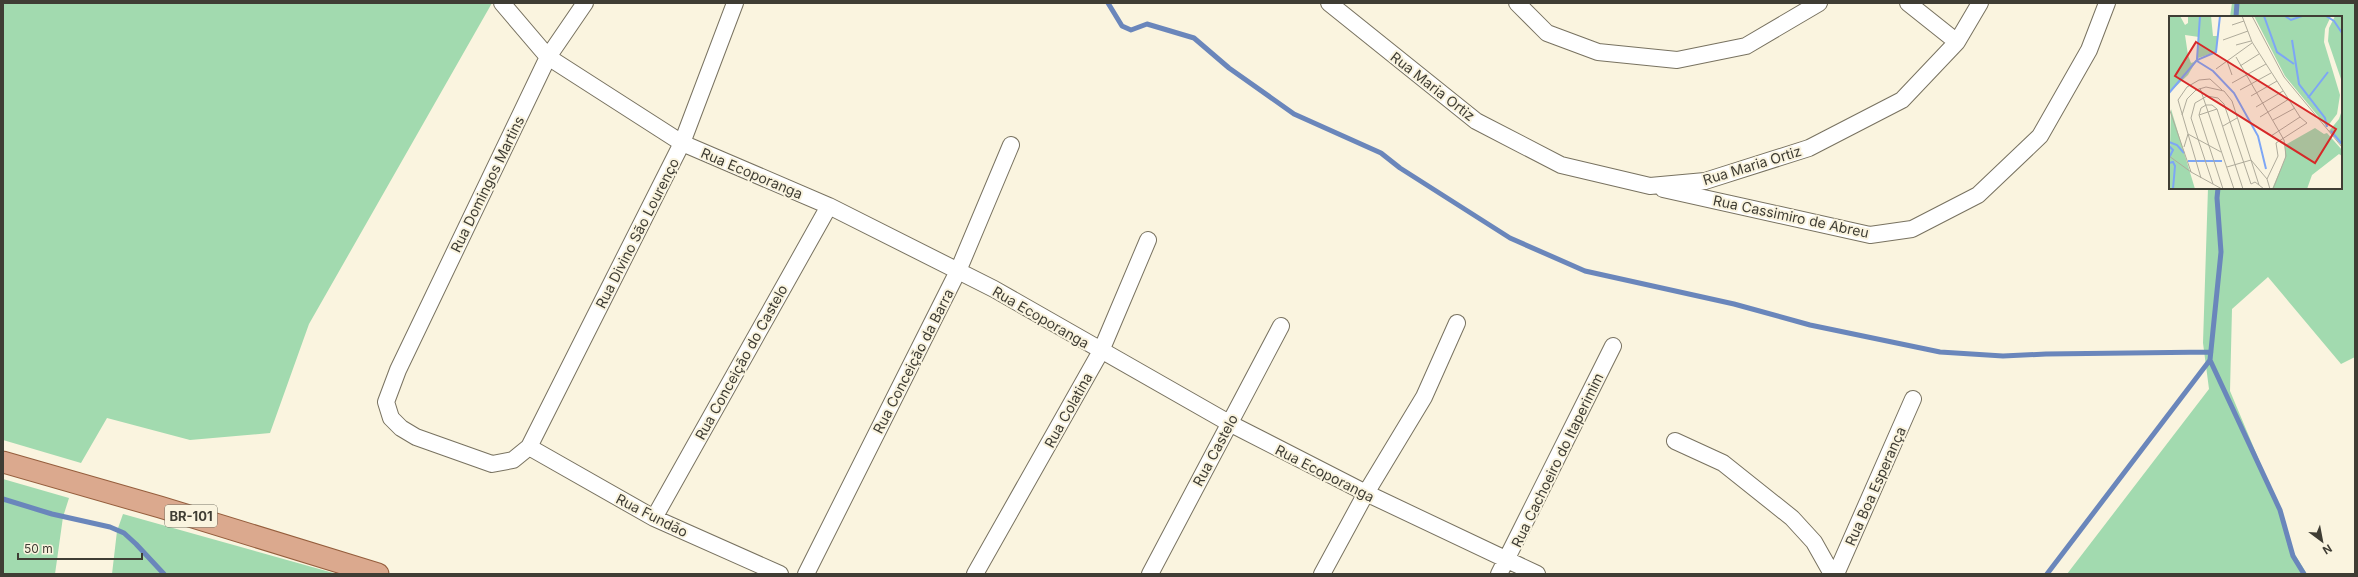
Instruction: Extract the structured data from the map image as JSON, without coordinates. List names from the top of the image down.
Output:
{
  "streets": {
    "main road": ["BR-101"],
    "street": [
      "Rua Maria Ortiz",
      "Rua Ecoporanga",
      "Rua Domingos Martins",
      "Rua Cassimiro de Abreu",
      "Rua Divino São Lourenço",
      "Rua Conceição da Barra",
      "Rua Conceição do Castelo",
      "Rua Colatina",
      "Rua Castelo",
      "Rua Cachoeiro do Itaperimim",
      "Rua Boa Esperança",
      "Rua Fundão"
    ]
  },
  "crossings": [
    ["Rua Maria Ortiz", "Rua Cassimiro de Abreu"],
    ["Rua Ecoporanga", "Rua Domingos Martins"],
    ["Rua Ecoporanga", "Rua Divino São Lourenço"],
    ["Rua Ecoporanga", "Rua Conceição da Barra"],
    ["Rua Ecoporanga", "Rua Conceição do Castelo"],
    ["Rua Ecoporanga", "Rua Colatina"],
    ["Rua Ecoporanga", "Rua Castelo"],
    ["Rua Ecoporanga", "Rua Cachoeiro do Itaperimim"],
    ["Rua Domingos Martins", "Rua Divino São Lourenço"],
    ["Rua Domingos Martins", "Rua Fundão"],
    ["Rua Divino São Lourenço", "Rua Fundão"],
    ["Rua Conceição do Castelo", "Rua Fundão"]
  ],
  "scale_bar": "50 m",
  "north": "bottom right"
}
